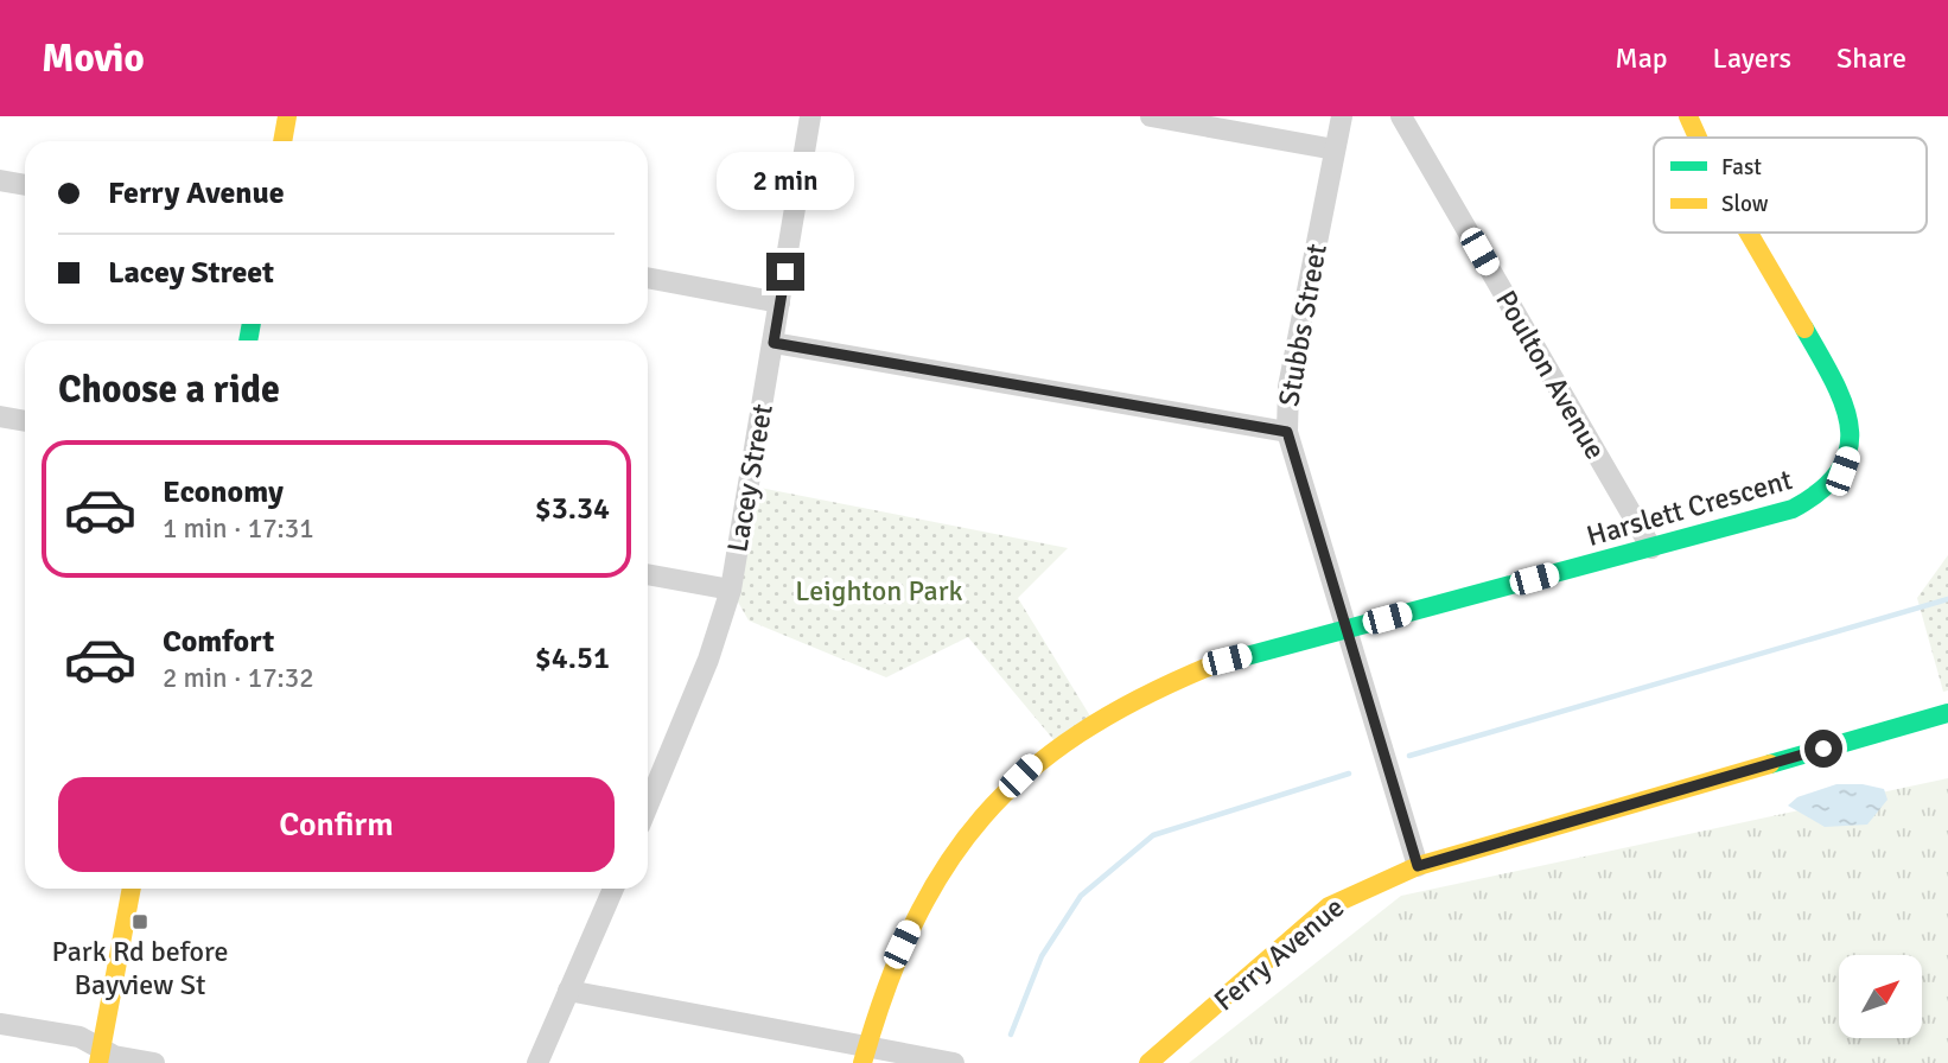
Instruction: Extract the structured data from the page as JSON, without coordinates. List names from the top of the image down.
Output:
{
  "streets": {
    "street": [
      "Stubbs Street",
      "Poulton Avenue",
      "Lacey Street",
      "Harslett Crescent",
      "Ferry Avenue"
    ]
  },
  "crossings": [
    ["Stubbs Street", "Harslett Crescent"],
    ["Stubbs Street", "Ferry Avenue"],
    ["Poulton Avenue", "Harslett Crescent"]
  ],
  "parks": ["Leighton Park"],
  "places": {
    "transit": ["Park Rd before Bayview St"]
  },
  "legend": ["Fast", "Slow"],
  "north": "top right",
  "page": {
    "header": "Movio",
    "nav": ["Map", "Layers", "Share"],
    "banner": ["Ferry Avenue", "Lacey Street"],
    "bubble": "2 min",
    "heading": "Choose a ride",
    "list": [
      {
        "name": "Economy",
        "note": "1 min · 17:31",
        "value": "$3.34"
      },
      {
        "name": "Comfort",
        "note": "2 min · 17:32",
        "value": "$4.51"
      }
    ],
    "buttons": "Confirm"
  }
}
